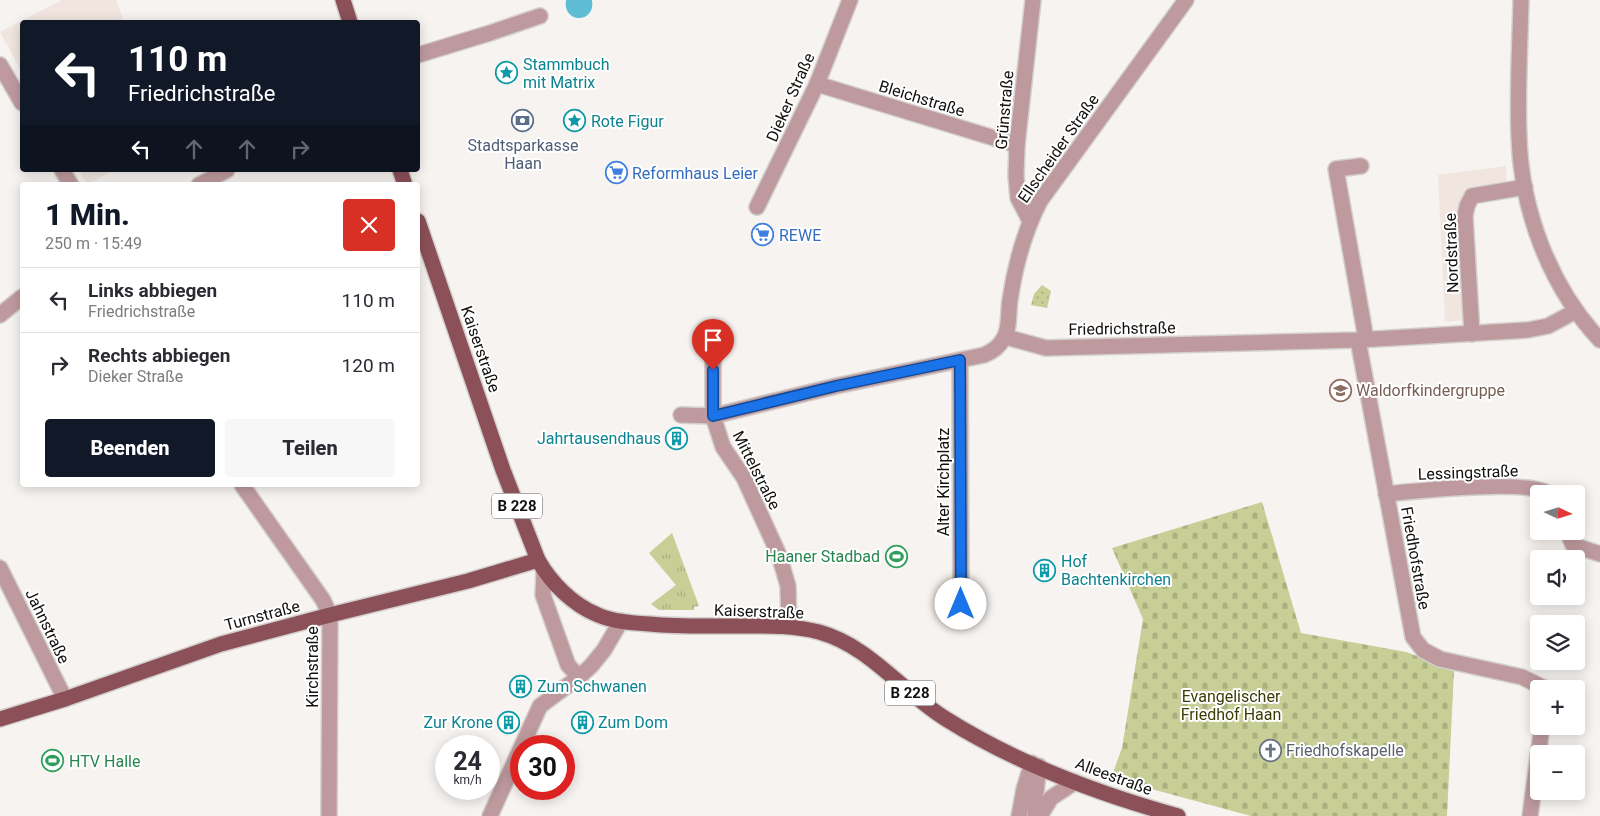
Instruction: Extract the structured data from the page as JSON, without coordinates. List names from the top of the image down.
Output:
{
  "streets": {
    "main road": [
      "Kaiserstraße",
      "B 228",
      "Turnstraße",
      "Alleestraße"
    ],
    "street": [
      "Dieker Straße",
      "Bleichstraße",
      "Grünstraße",
      "Ellscheider Straße",
      "Nordstraße",
      "Friedrichstraße",
      "Mittelstraße",
      "Lessingstraße",
      "Alter Kirchplatz",
      "Friedhofstraße",
      "Jahnstraße",
      "Kirchstraße"
    ]
  },
  "crossings": [
    ["Dieker Straße", "Bleichstraße"],
    ["Bleichstraße", "Grünstraße"],
    ["Grünstraße", "Ellscheider Straße"],
    ["Ellscheider Straße", "Friedrichstraße"],
    ["Nordstraße", "Friedrichstraße"],
    ["Friedrichstraße", "Friedhofstraße"],
    ["Kaiserstraße", "Mittelstraße"],
    ["Kaiserstraße", "Turnstraße"],
    ["Kaiserstraße", "Alleestraße"],
    ["Lessingstraße", "Friedhofstraße"],
    ["Turnstraße", "Jahnstraße"],
    ["Turnstraße", "Kirchstraße"]
  ],
  "parks": ["Evangelischer Friedhof Haan"],
  "places": {
    "place": ["Stammbuch mit Matrix", "Rote Figur"],
    "bank": ["Stadtsparkasse Haan"],
    "supermarket": ["Reformhaus Leier", "REWE"],
    "school or university": ["Waldorfkindergruppe"],
    "building": [
      "Jahrtausendhaus",
      "Hof Bachtenkirchen",
      "Zum Schwanen",
      "Zur Krone",
      "Zum Dom"
    ],
    "sports": ["Haaner Stadbad", "HTV Halle"],
    "church": ["Friedhofskapelle"]
  },
  "north": "right",
  "page": {
    "turn": ["110 m", "Friedrichstraße"],
    "heading": ["1 Min.", "250 m · 15:49"],
    "list": [
      {
        "name": "Links abbiegen",
        "note": "Friedrichstraße",
        "value": "110 m"
      },
      {
        "name": "Rechts abbiegen",
        "note": "Dieker Straße",
        "value": "120 m"
      }
    ],
    "buttons": ["Beenden", "Teilen"],
    "map_buttons": ["+", "−"],
    "speed": "24 km/h",
    "limit": "30"
  }
}
